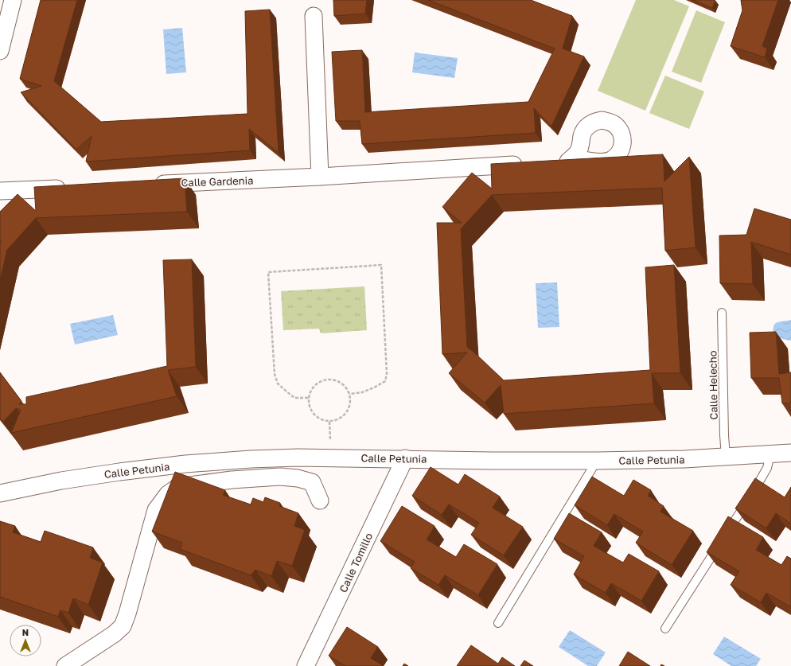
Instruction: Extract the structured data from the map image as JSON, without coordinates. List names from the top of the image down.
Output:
{
  "streets": {
    "street": ["Calle Gardenia", "Calle Petunia", "Calle Tomillo"],
    "lane": ["Calle Helecho"]
  },
  "crossings": [
    ["Calle Helecho", "Calle Petunia"],
    ["Calle Petunia", "Calle Tomillo"]
  ],
  "north": "top"
}
